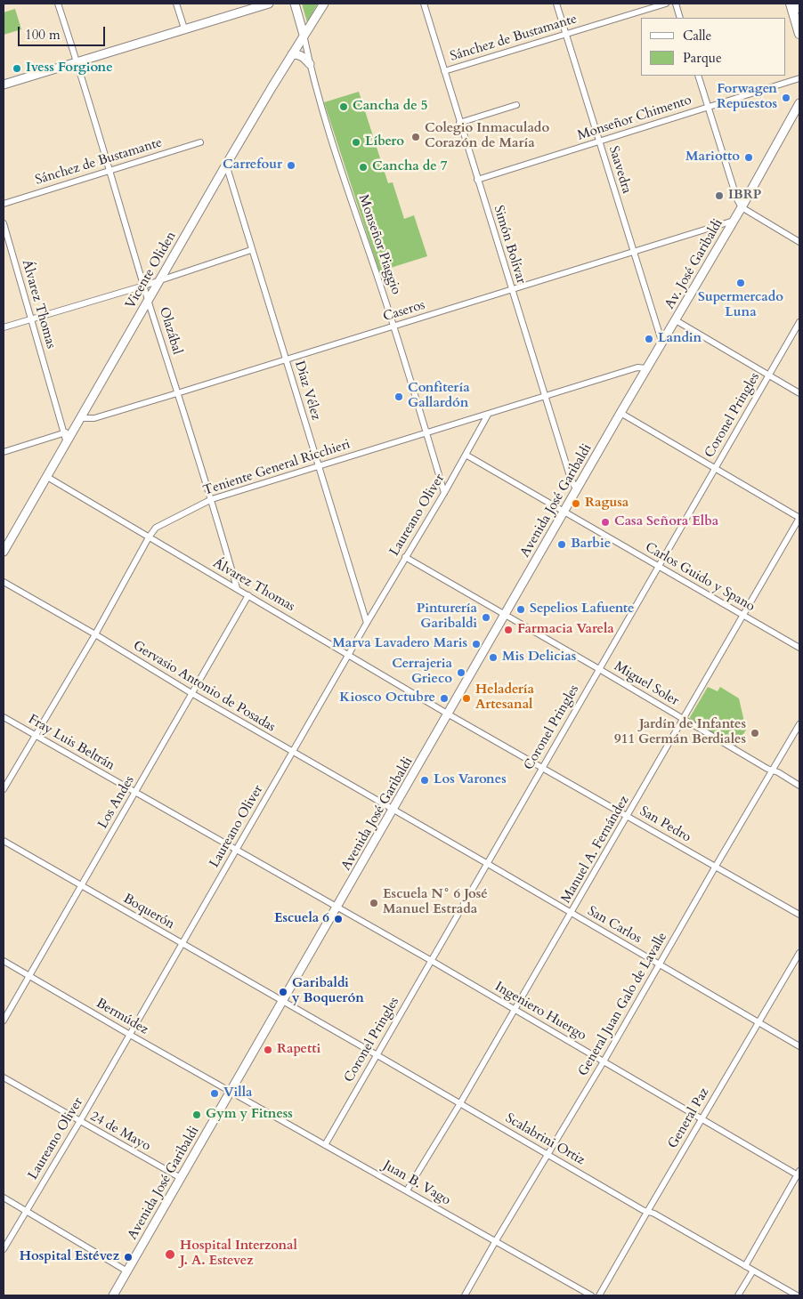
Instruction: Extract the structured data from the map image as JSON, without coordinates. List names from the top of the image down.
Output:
{
  "streets": {
    "main road": [
      "Monseñor Piaggio",
      "Av. José Garibaldi",
      "Vicente Oliden",
      "Avenida José Garibaldi"
    ],
    "street": [
      "Sánchez de Bustamante",
      "Monseñor Chimento",
      "Saavedra",
      "Simón Bolívar",
      "Álvarez Thomas",
      "Caseros",
      "Olazábal",
      "Díaz Vélez",
      "Coronel Pringles",
      "Teniente General Ricchieri",
      "Laureano Oliver",
      "Carlos Guido y Spano",
      "Miguel Soler",
      "Gervasio Antonio de Posadas",
      "Fray Luis Beltrán",
      "Los Andes",
      "San Pedro",
      "Manuel A. Fernández",
      "Boquerón",
      "San Carlos",
      "General Juan Galo de Lavalle",
      "Ingeniero Huergo",
      "Bermúdez",
      "General Paz",
      "24 de Mayo",
      "Scalabrini Ortiz",
      "Juan B. Vago"
    ]
  },
  "crossings": [
    ["Sánchez de Bustamante", "Saavedra"],
    ["Sánchez de Bustamante", "Simón Bolívar"],
    ["Sánchez de Bustamante", "Olazábal"],
    ["Monseñor Chimento", "Saavedra"],
    ["Monseñor Chimento", "Simón Bolívar"],
    ["Saavedra", "Av. José Garibaldi"],
    ["Saavedra", "Caseros"],
    ["Saavedra", "Avenida José Garibaldi"],
    ["Monseñor Piaggio", "Vicente Oliden"],
    ["Monseñor Piaggio", "Caseros"],
    ["Monseñor Piaggio", "Teniente General Ricchieri"],
    ["Monseñor Piaggio", "Laureano Oliver"],
    ["Simón Bolívar", "Caseros"],
    ["Simón Bolívar", "Teniente General Ricchieri"],
    ["Simón Bolívar", "Avenida José Garibaldi"],
    ["Av. José Garibaldi", "Caseros"],
    ["Av. José Garibaldi", "Avenida José Garibaldi"],
    ["Vicente Oliden", "Álvarez Thomas"],
    ["Vicente Oliden", "Caseros"],
    ["Vicente Oliden", "Olazábal"],
    ["Vicente Oliden", "Díaz Vélez"],
    ["Álvarez Thomas", "Olazábal"],
    ["Álvarez Thomas", "Teniente General Ricchieri"],
    ["Álvarez Thomas", "Avenida José Garibaldi"],
    ["Álvarez Thomas", "Laureano Oliver"],
    ["Álvarez Thomas", "Los Andes"],
    ["Álvarez Thomas", "San Pedro"],
    ["Caseros", "Olazábal"],
    ["Caseros", "Díaz Vélez"],
    ["Olazábal", "Teniente General Ricchieri"],
    ["Díaz Vélez", "Teniente General Ricchieri"],
    ["Díaz Vélez", "Laureano Oliver"],
    ["Coronel Pringles", "Carlos Guido y Spano"],
    ["Coronel Pringles", "Miguel Soler"],
    ["Coronel Pringles", "San Pedro"],
    ["Coronel Pringles", "San Carlos"],
    ["Coronel Pringles", "Ingeniero Huergo"],
    ["Coronel Pringles", "Scalabrini Ortiz"],
    ["Coronel Pringles", "Juan B. Vago"],
    ["Teniente General Ricchieri", "Avenida José Garibaldi"],
    ["Teniente General Ricchieri", "Laureano Oliver"],
    ["Teniente General Ricchieri", "Gervasio Antonio de Posadas"],
    ["Teniente General Ricchieri", "Fray Luis Beltrán"],
    ["Avenida José Garibaldi", "Carlos Guido y Spano"],
    ["Avenida José Garibaldi", "Miguel Soler"],
    ["Avenida José Garibaldi", "Gervasio Antonio de Posadas"],
    ["Avenida José Garibaldi", "Fray Luis Beltrán"],
    ["Avenida José Garibaldi", "San Pedro"],
    ["Avenida José Garibaldi", "Boquerón"],
    ["Avenida José Garibaldi", "San Carlos"],
    ["Avenida José Garibaldi", "Ingeniero Huergo"],
    ["Avenida José Garibaldi", "Bermúdez"],
    ["Avenida José Garibaldi", "24 de Mayo"],
    ["Avenida José Garibaldi", "Scalabrini Ortiz"],
    ["Avenida José Garibaldi", "Juan B. Vago"],
    ["Laureano Oliver", "Carlos Guido y Spano"],
    ["Laureano Oliver", "Miguel Soler"],
    ["Laureano Oliver", "Gervasio Antonio de Posadas"],
    ["Laureano Oliver", "Fray Luis Beltrán"],
    ["Laureano Oliver", "Boquerón"],
    ["Laureano Oliver", "Bermúdez"],
    ["Laureano Oliver", "24 de Mayo"],
    ["Carlos Guido y Spano", "Manuel A. Fernández"],
    ["Miguel Soler", "Manuel A. Fernández"],
    ["Miguel Soler", "General Juan Galo de Lavalle"],
    ["Gervasio Antonio de Posadas", "Los Andes"],
    ["Gervasio Antonio de Posadas", "San Carlos"],
    ["Fray Luis Beltrán", "Los Andes"],
    ["Fray Luis Beltrán", "Ingeniero Huergo"],
    ["Los Andes", "Boquerón"],
    ["Los Andes", "Bermúdez"],
    ["San Pedro", "Manuel A. Fernández"],
    ["San Pedro", "General Juan Galo de Lavalle"],
    ["Manuel A. Fernández", "San Carlos"],
    ["Manuel A. Fernández", "Ingeniero Huergo"],
    ["Manuel A. Fernández", "Scalabrini Ortiz"],
    ["Manuel A. Fernández", "Juan B. Vago"],
    ["Boquerón", "Scalabrini Ortiz"],
    ["San Carlos", "General Juan Galo de Lavalle"],
    ["San Carlos", "General Paz"],
    ["General Juan Galo de Lavalle", "Ingeniero Huergo"],
    ["General Juan Galo de Lavalle", "Scalabrini Ortiz"],
    ["General Juan Galo de Lavalle", "Juan B. Vago"],
    ["Ingeniero Huergo", "General Paz"],
    ["Bermúdez", "Juan B. Vago"],
    ["General Paz", "Scalabrini Ortiz"]
  ],
  "places": [
    "Ivess Forgione",
    "Forwagen Repuestos",
    "Cancha de 5",
    "Colegio Inmaculado Corazón de María",
    "Líbero",
    "Mariotto",
    "Carrefour",
    "Cancha de 7",
    "IBRP",
    "Supermercado Luna",
    "Landin",
    "Confitería Gallardón",
    "Ragusa",
    "Casa Señora Elba",
    "Barbie",
    "Sepelios Lafuente",
    "Pinturería Garibaldi",
    "Farmacia Varela",
    "Marva Lavadero Maris",
    "Mis Delicias",
    "Cerrajeria Grieco",
    "Kiosco Octubre",
    "Heladería Artesanal",
    "Jardín de Infantes 911 Germán Berdiales",
    "Los Varones",
    "Escuela N° 6 José Manuel Estrada",
    "Escuela 6",
    "Garibaldi y Boquerón",
    "Rapetti",
    "Villa",
    "Gym y Fitness",
    "Hospital Interzonal J. A. Estevez",
    "Hospital Estévez"
  ],
  "legend": ["Calle", "Parque"],
  "scale_bar": "100 m"
}
